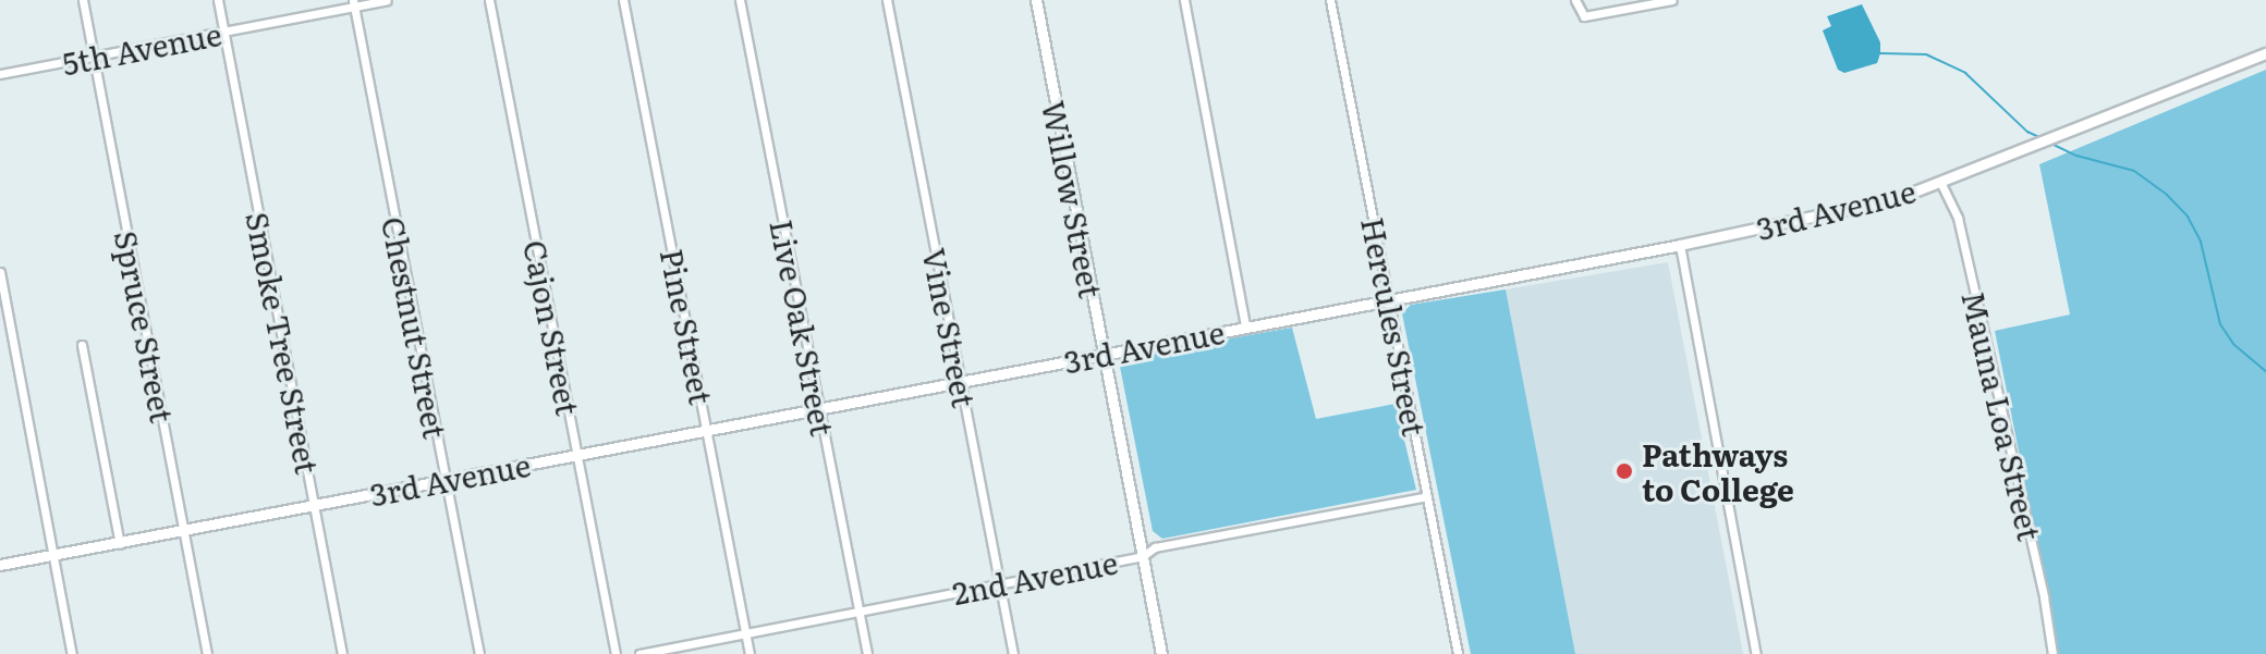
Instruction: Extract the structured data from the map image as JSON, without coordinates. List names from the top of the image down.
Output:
{
  "streets": {
    "street": [
      "5th Avenue",
      "Willow Street",
      "3rd Avenue",
      "Spruce Street",
      "Pine Street",
      "Hercules Street",
      "Chestnut Street",
      "Cajon Street",
      "Live Oak Street",
      "Vine Street",
      "Smoke Tree Street",
      "Mauna Loa Street",
      "2nd Avenue"
    ]
  },
  "crossings": [
    ["5th Avenue", "Spruce Street"],
    ["5th Avenue", "Chestnut Street"],
    ["5th Avenue", "Smoke Tree Street"],
    ["Willow Street", "3rd Avenue"],
    ["Willow Street", "2nd Avenue"],
    ["3rd Avenue", "Spruce Street"],
    ["3rd Avenue", "Pine Street"],
    ["3rd Avenue", "Hercules Street"],
    ["3rd Avenue", "Chestnut Street"],
    ["3rd Avenue", "Cajon Street"],
    ["3rd Avenue", "Live Oak Street"],
    ["3rd Avenue", "Vine Street"],
    ["3rd Avenue", "Smoke Tree Street"],
    ["3rd Avenue", "Mauna Loa Street"],
    ["Pine Street", "2nd Avenue"],
    ["Hercules Street", "2nd Avenue"],
    ["Live Oak Street", "2nd Avenue"],
    ["Vine Street", "2nd Avenue"]
  ],
  "places": ["Pathways to College"]
}
